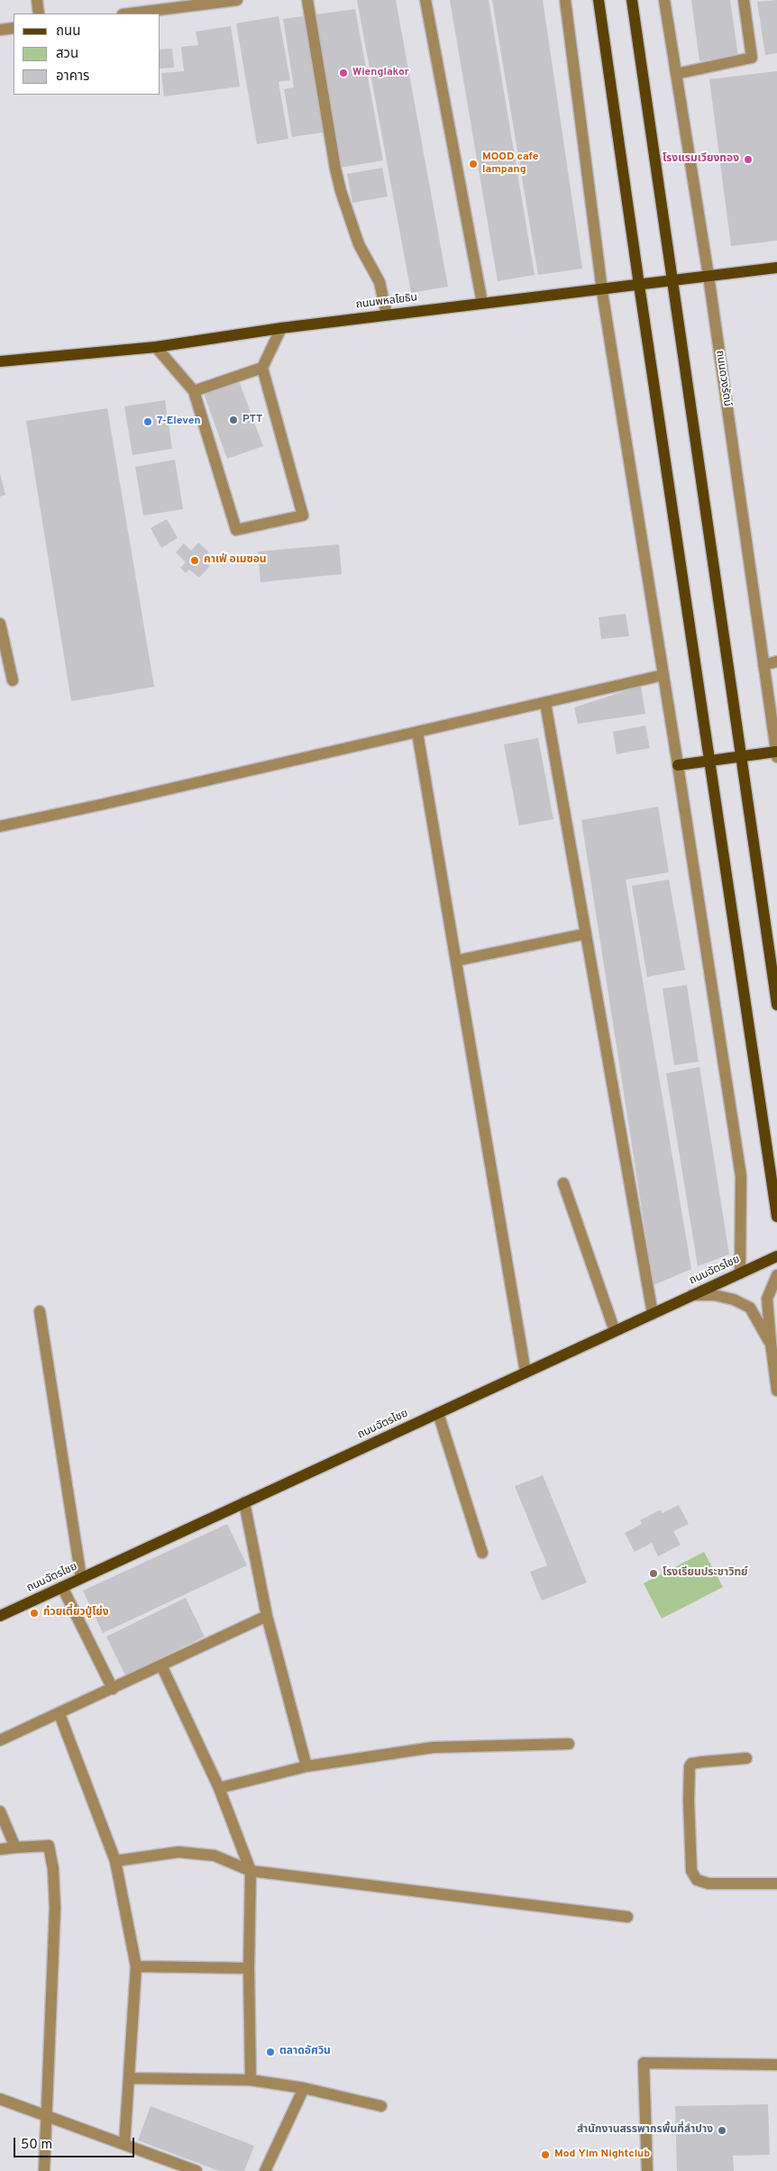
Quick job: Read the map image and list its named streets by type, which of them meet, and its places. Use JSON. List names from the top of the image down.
{
  "streets": {
    "main road": ["ถนนพหลโยธิน", "ถนนฉัตรไชย"],
    "street": ["ถนนดวงรัตน์"]
  },
  "crossings": [
    ["ถนนพหลโยธิน", "ถนนดวงรัตน์"]
  ],
  "places": [
    "Wienglakor",
    "โรงแรมเวียงทอง",
    "MOOD cafe lampang",
    "PTT",
    "7-Eleven",
    "คาเฟ่ อเมซอน",
    "โรงเรียนประชาวิทย์",
    "ก๋วยเตี๋ยวปู่โย่ง",
    "ตลาดอัศวิน",
    "สำนักงานสรรพากรพื้นที่ลำปาง",
    "Mod Yim Nightclub"
  ],
  "legend": ["ถนน", "สวน", "อาคาร"],
  "scale_bar": "50 m"
}
